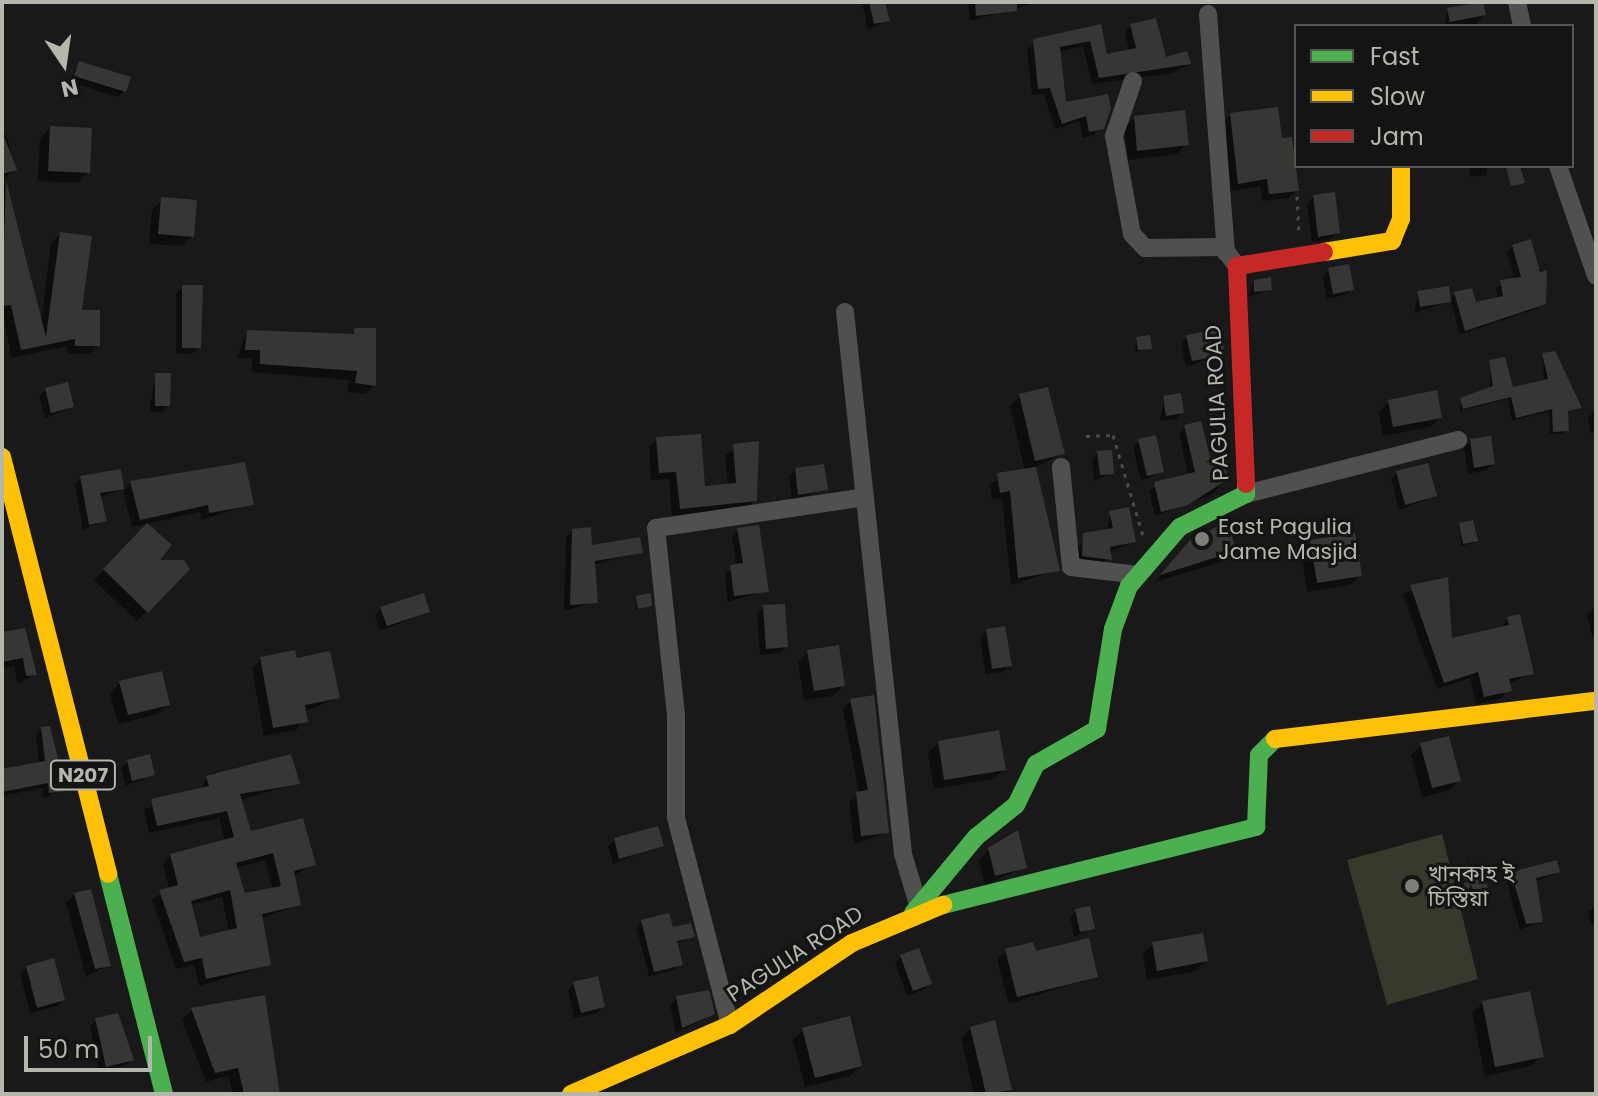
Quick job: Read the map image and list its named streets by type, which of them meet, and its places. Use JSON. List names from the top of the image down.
{
  "streets": {
    "main road": ["PAGULIA ROAD", "N207"]
  },
  "places": ["East Pagulia Jame Masjid", "খানকাহ ই চিস্তিয়া"],
  "legend": ["Fast", "Slow", "Jam"],
  "scale_bar": "50 m",
  "north": "bottom"
}
